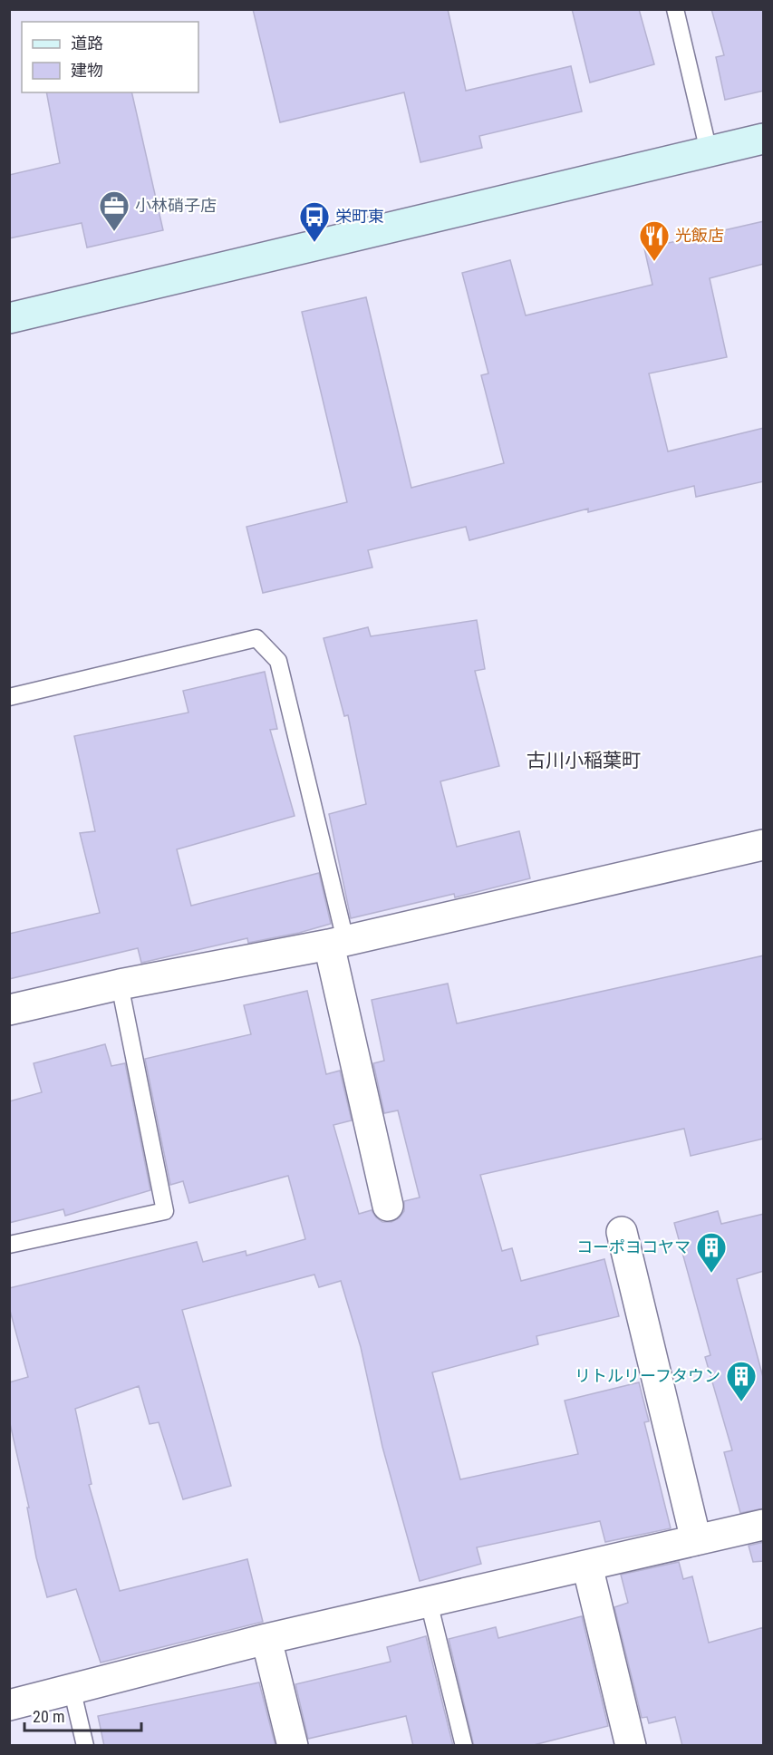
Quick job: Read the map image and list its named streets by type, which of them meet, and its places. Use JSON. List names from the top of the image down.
{
  "districts": ["古川小稲葉町"],
  "places": {
    "office": ["小林硝子店"],
    "bus stop": ["栄町東"],
    "restaurant": ["光飯店"],
    "building": ["コーポヨコヤマ", "リトルリーフタウン"]
  },
  "legend": ["道路", "建物"],
  "scale_bar": "20 m"
}
